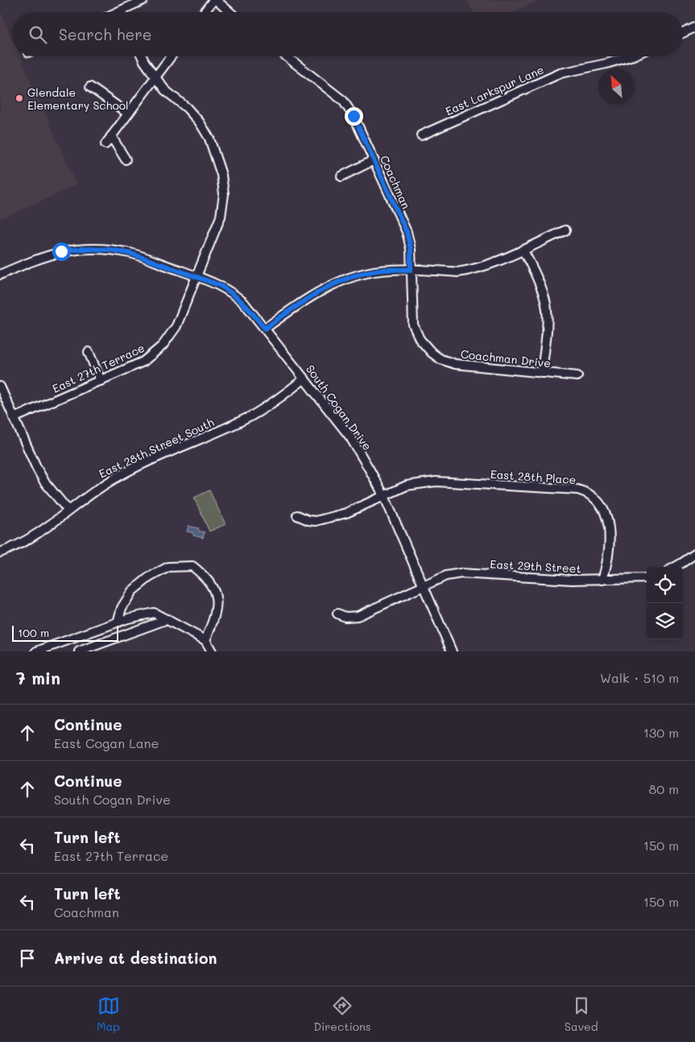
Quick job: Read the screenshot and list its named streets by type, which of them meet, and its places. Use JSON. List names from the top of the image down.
{
  "streets": {
    "street": [
      "East Larkspur Lane",
      "Coachman",
      "Coachman Drive",
      "East 27th Terrace",
      "South Cogan Drive",
      "East 28th Street South",
      "East 28th Place",
      "East 29th Street"
    ]
  },
  "crossings": [
    ["Coachman", "Coachman Drive"],
    ["East 27th Terrace", "South Cogan Drive"],
    ["South Cogan Drive", "East 28th Street South"],
    ["South Cogan Drive", "East 28th Place"],
    ["South Cogan Drive", "East 29th Street"],
    ["East 28th Place", "East 29th Street"]
  ],
  "places": ["Glendale Elementary School"],
  "scale_bar": "100 m",
  "north": "top left",
  "page": {
    "search": "Search here",
    "scale": "100 m",
    "heading": ["7 min", "Walk · 510 m"],
    "list": [
      ["Continue", "East Cogan Lane", "130 m"],
      ["Continue", "South Cogan Drive", "80 m"],
      ["Turn left", "East 27th Terrace", "150 m"],
      ["Turn left", "Coachman", "150 m"],
      "Arrive at destination"
    ],
    "nav": ["Map", "Directions", "Saved"]
  }
}
